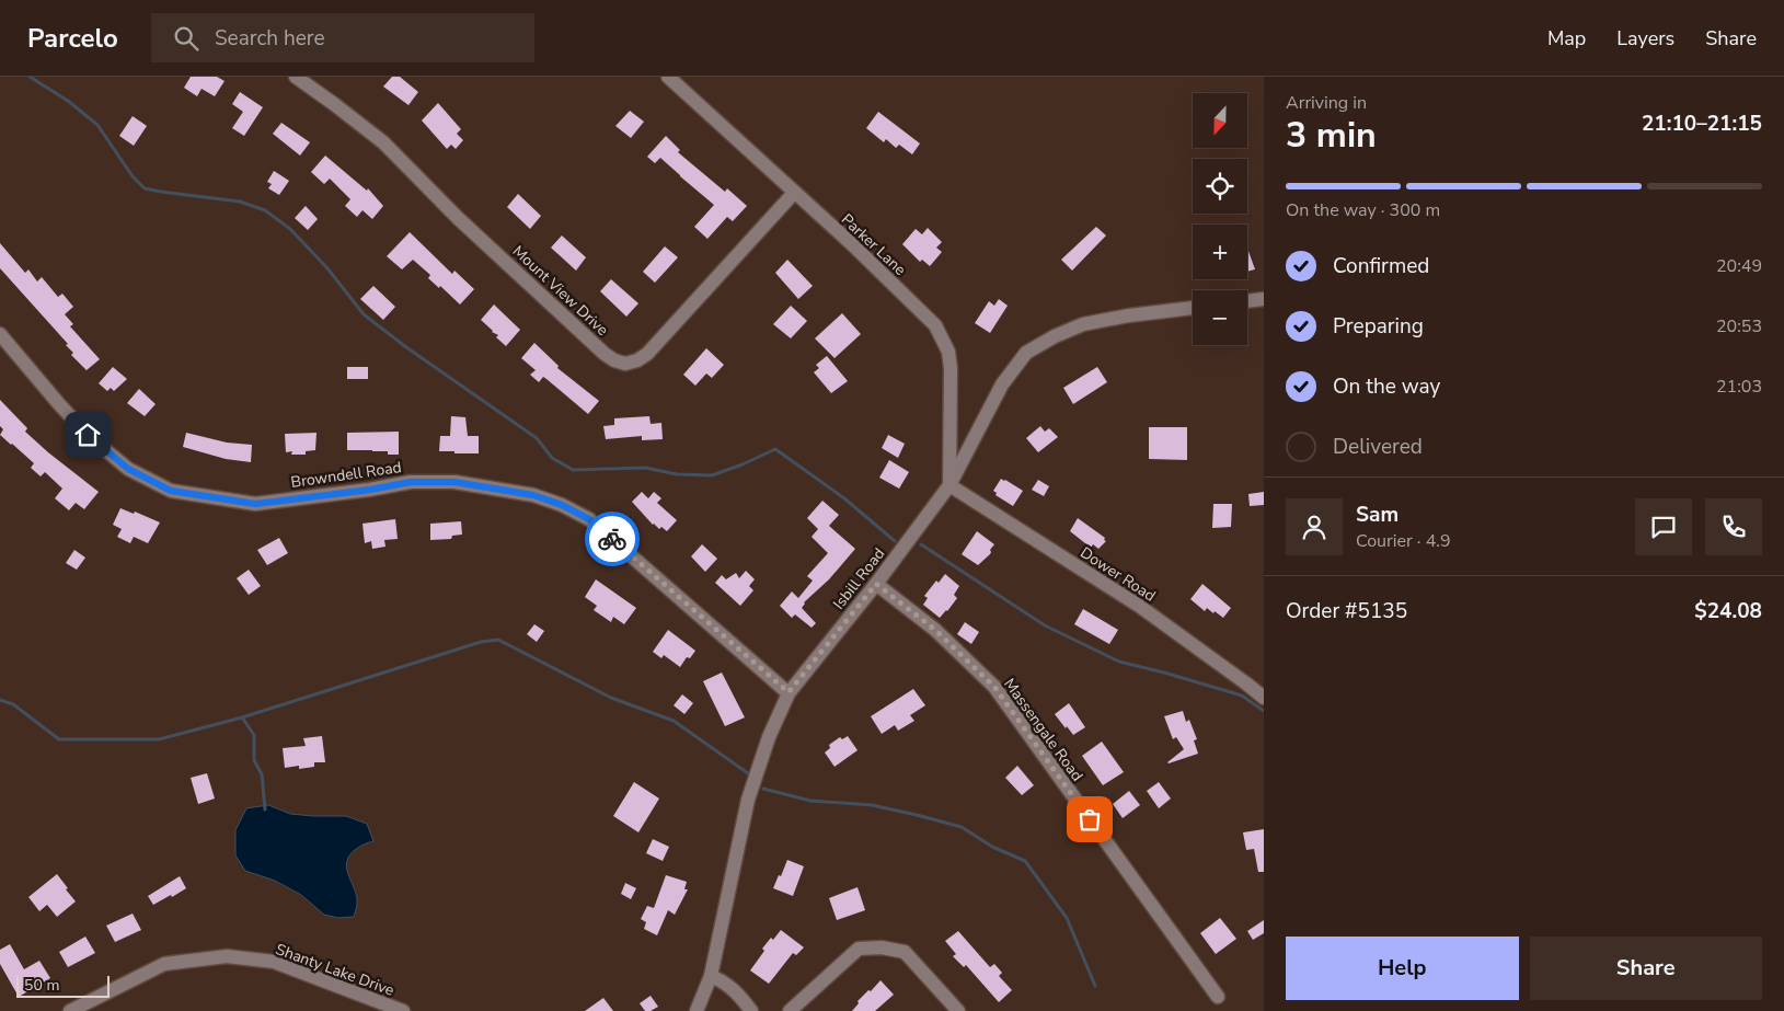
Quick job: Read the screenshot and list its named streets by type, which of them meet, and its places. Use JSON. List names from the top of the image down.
{
  "streets": {
    "street": [
      "Parker Lane",
      "Mount View Drive",
      "Browndell Road",
      "Dower Road",
      "Isbill Road",
      "Massengale Road",
      "Shanty Lake Drive"
    ]
  },
  "crossings": [
    ["Parker Lane", "Mount View Drive"],
    ["Parker Lane", "Dower Road"],
    ["Parker Lane", "Isbill Road"],
    ["Browndell Road", "Isbill Road"],
    ["Dower Road", "Isbill Road"],
    ["Isbill Road", "Massengale Road"]
  ],
  "scale_bar": "50 m",
  "north": "bottom",
  "page": {
    "header": "Parcelo",
    "search": "Search here",
    "nav": ["Map", "Layers", "Share"],
    "heading": ["3 min", "Arriving in", "21:10–21:15"],
    "panel": [
      "Sam",
      "Courier · 4.9",
      "Order #5135",
      "$24.08"
    ],
    "map_buttons": ["+", "−"],
    "bar": "On the way · 300 m",
    "list": [
      ["Confirmed", "20:49"],
      ["Preparing", "20:53"],
      ["On the way", "21:03"],
      "Delivered"
    ],
    "buttons": ["Help", "Share"],
    "scale": "50 m"
  }
}
